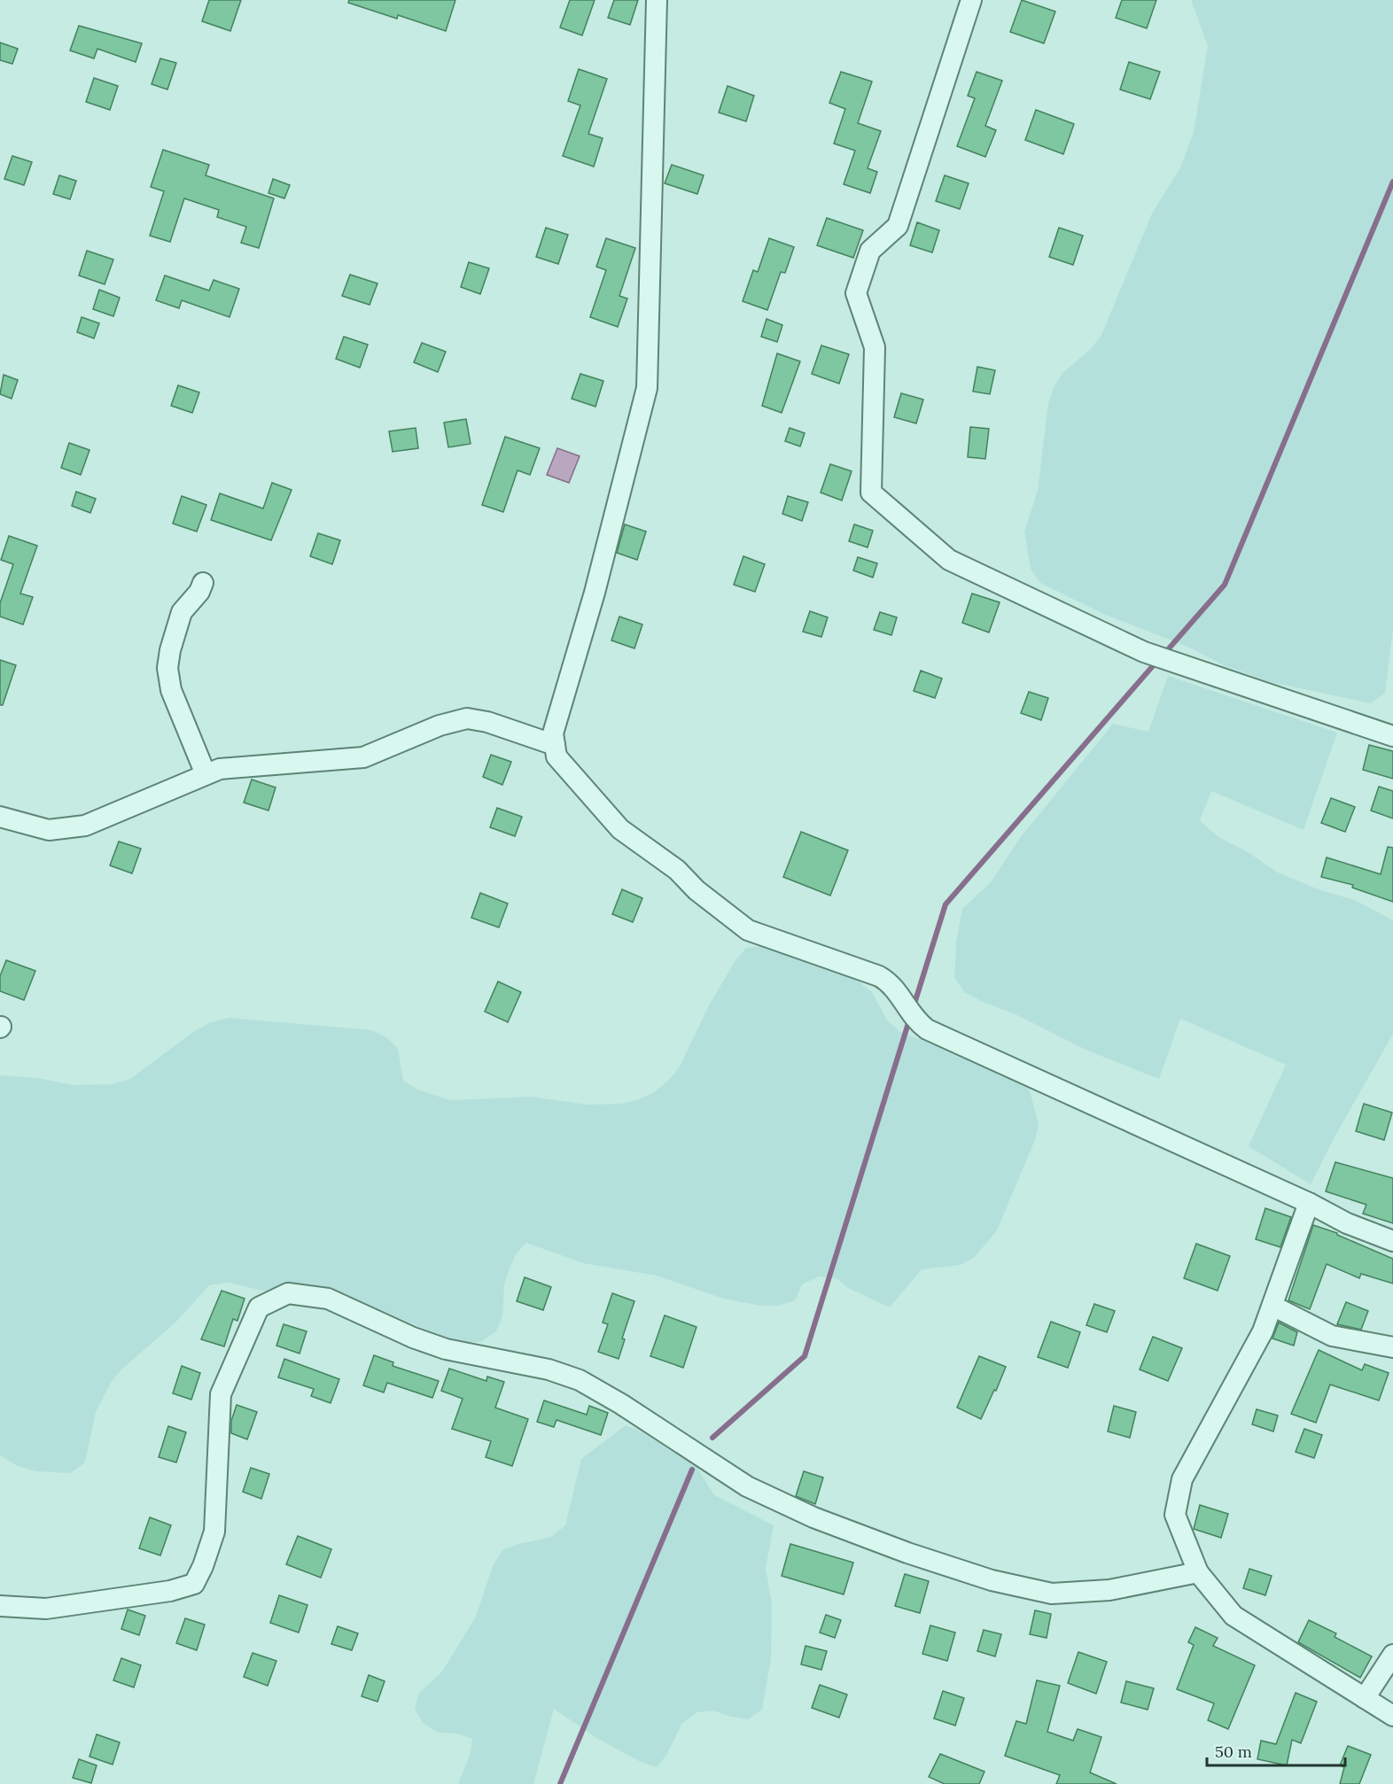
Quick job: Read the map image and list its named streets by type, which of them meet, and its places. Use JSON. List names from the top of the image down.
{
  "scale_bar": "50 m"
}
